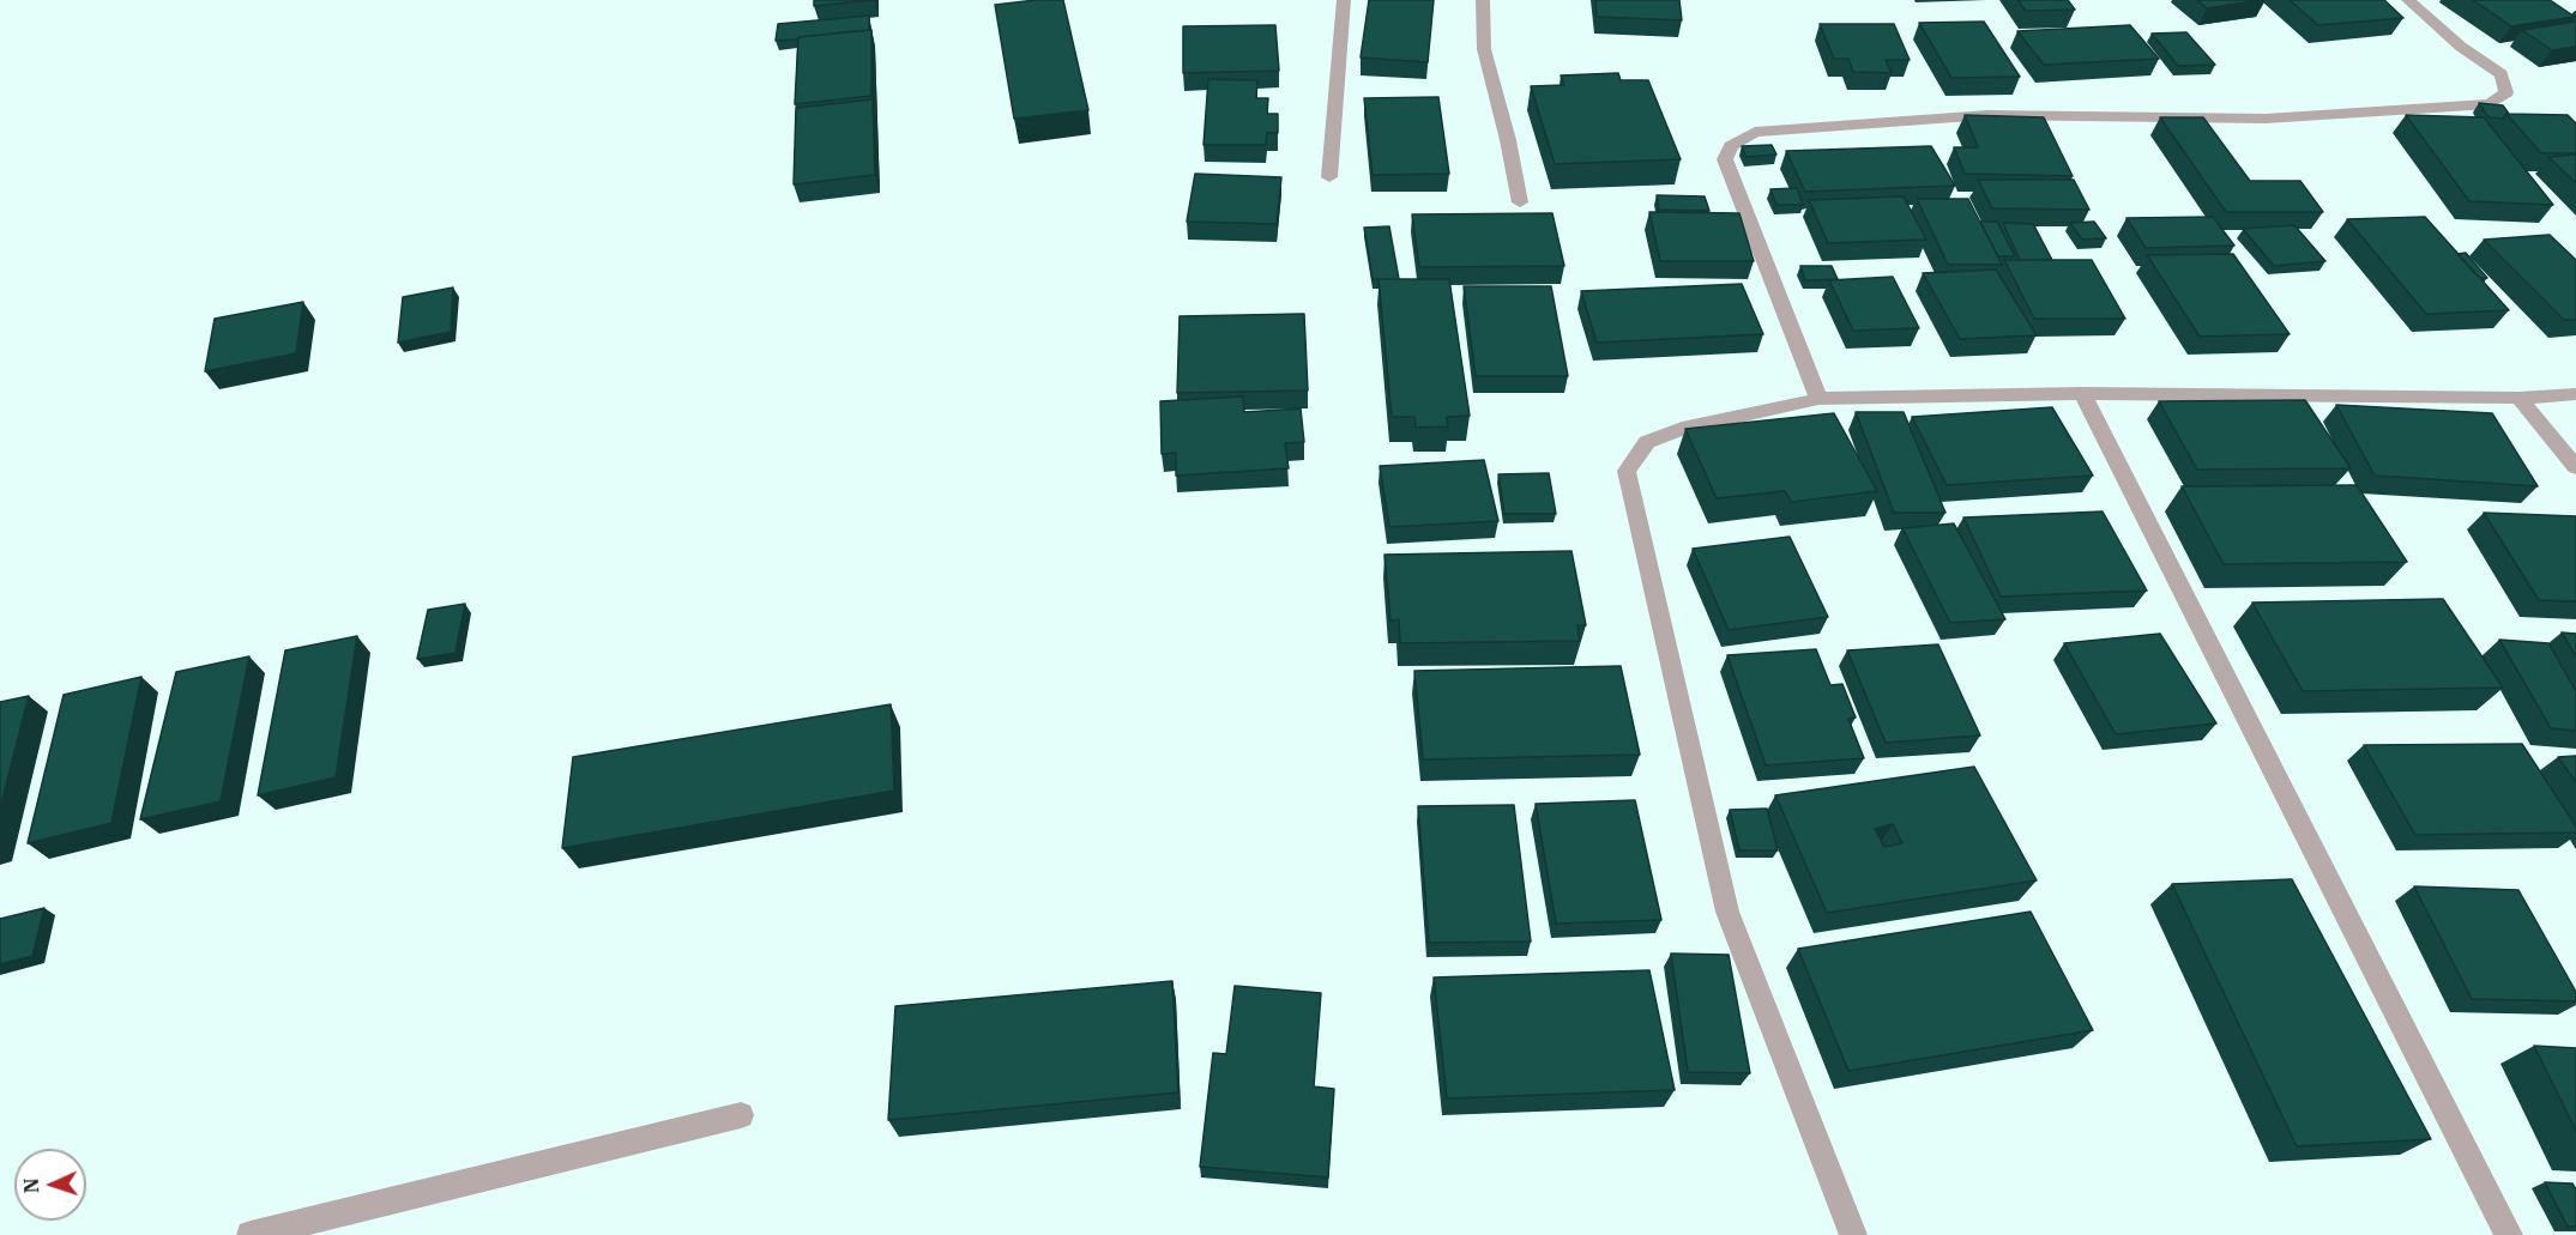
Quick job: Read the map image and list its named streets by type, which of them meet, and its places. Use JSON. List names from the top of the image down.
{
  "north": "left"
}
